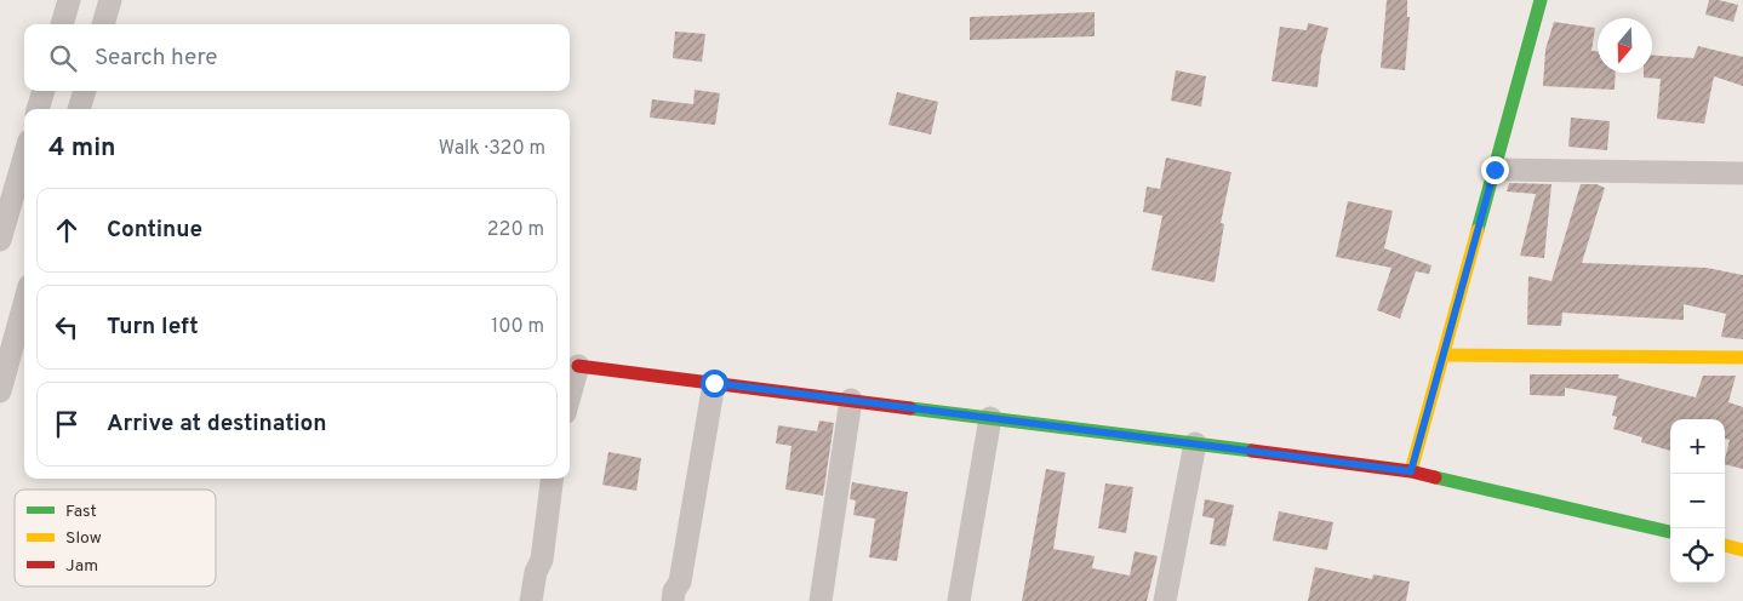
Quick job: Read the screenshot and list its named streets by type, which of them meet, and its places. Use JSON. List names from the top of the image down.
{
  "legend": ["Fast", "Slow", "Jam"],
  "north": "bottom",
  "page": {
    "search": "Search here",
    "heading": ["4 min", "Walk · 320 m"],
    "list": [
      ["Continue", "220 m"],
      ["Turn left", "100 m"],
      "Arrive at destination"
    ],
    "map_buttons": ["+", "−"]
  }
}
